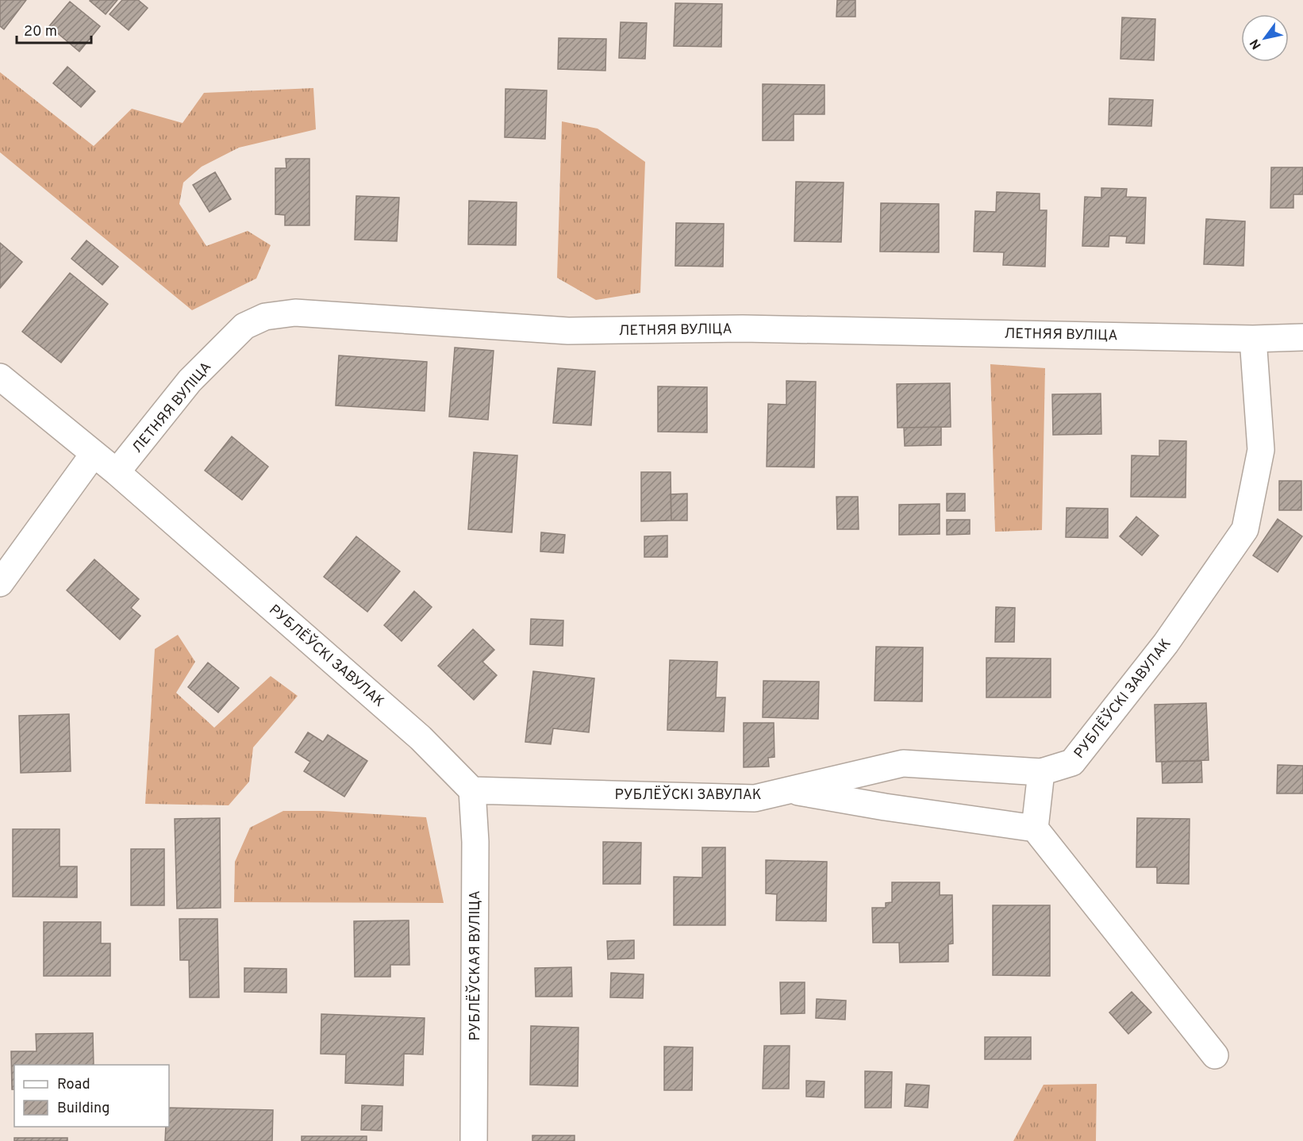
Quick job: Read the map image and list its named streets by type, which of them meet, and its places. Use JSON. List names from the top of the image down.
{
  "streets": {
    "street": ["ЛЕТНЯЯ ВУЛІЦА", "РУБЛЁЎСКІ ЗАВУЛАК", "РУБЛЁЎСКАЯ ВУЛІЦА"]
  },
  "crossings": [
    ["ЛЕТНЯЯ ВУЛІЦА", "РУБЛЁЎСКІ ЗАВУЛАК"],
    ["РУБЛЁЎСКІ ЗАВУЛАК", "РУБЛЁЎСКАЯ ВУЛІЦА"]
  ],
  "legend": ["Road", "Building"],
  "scale_bar": "20 m",
  "north": "bottom left"
}
